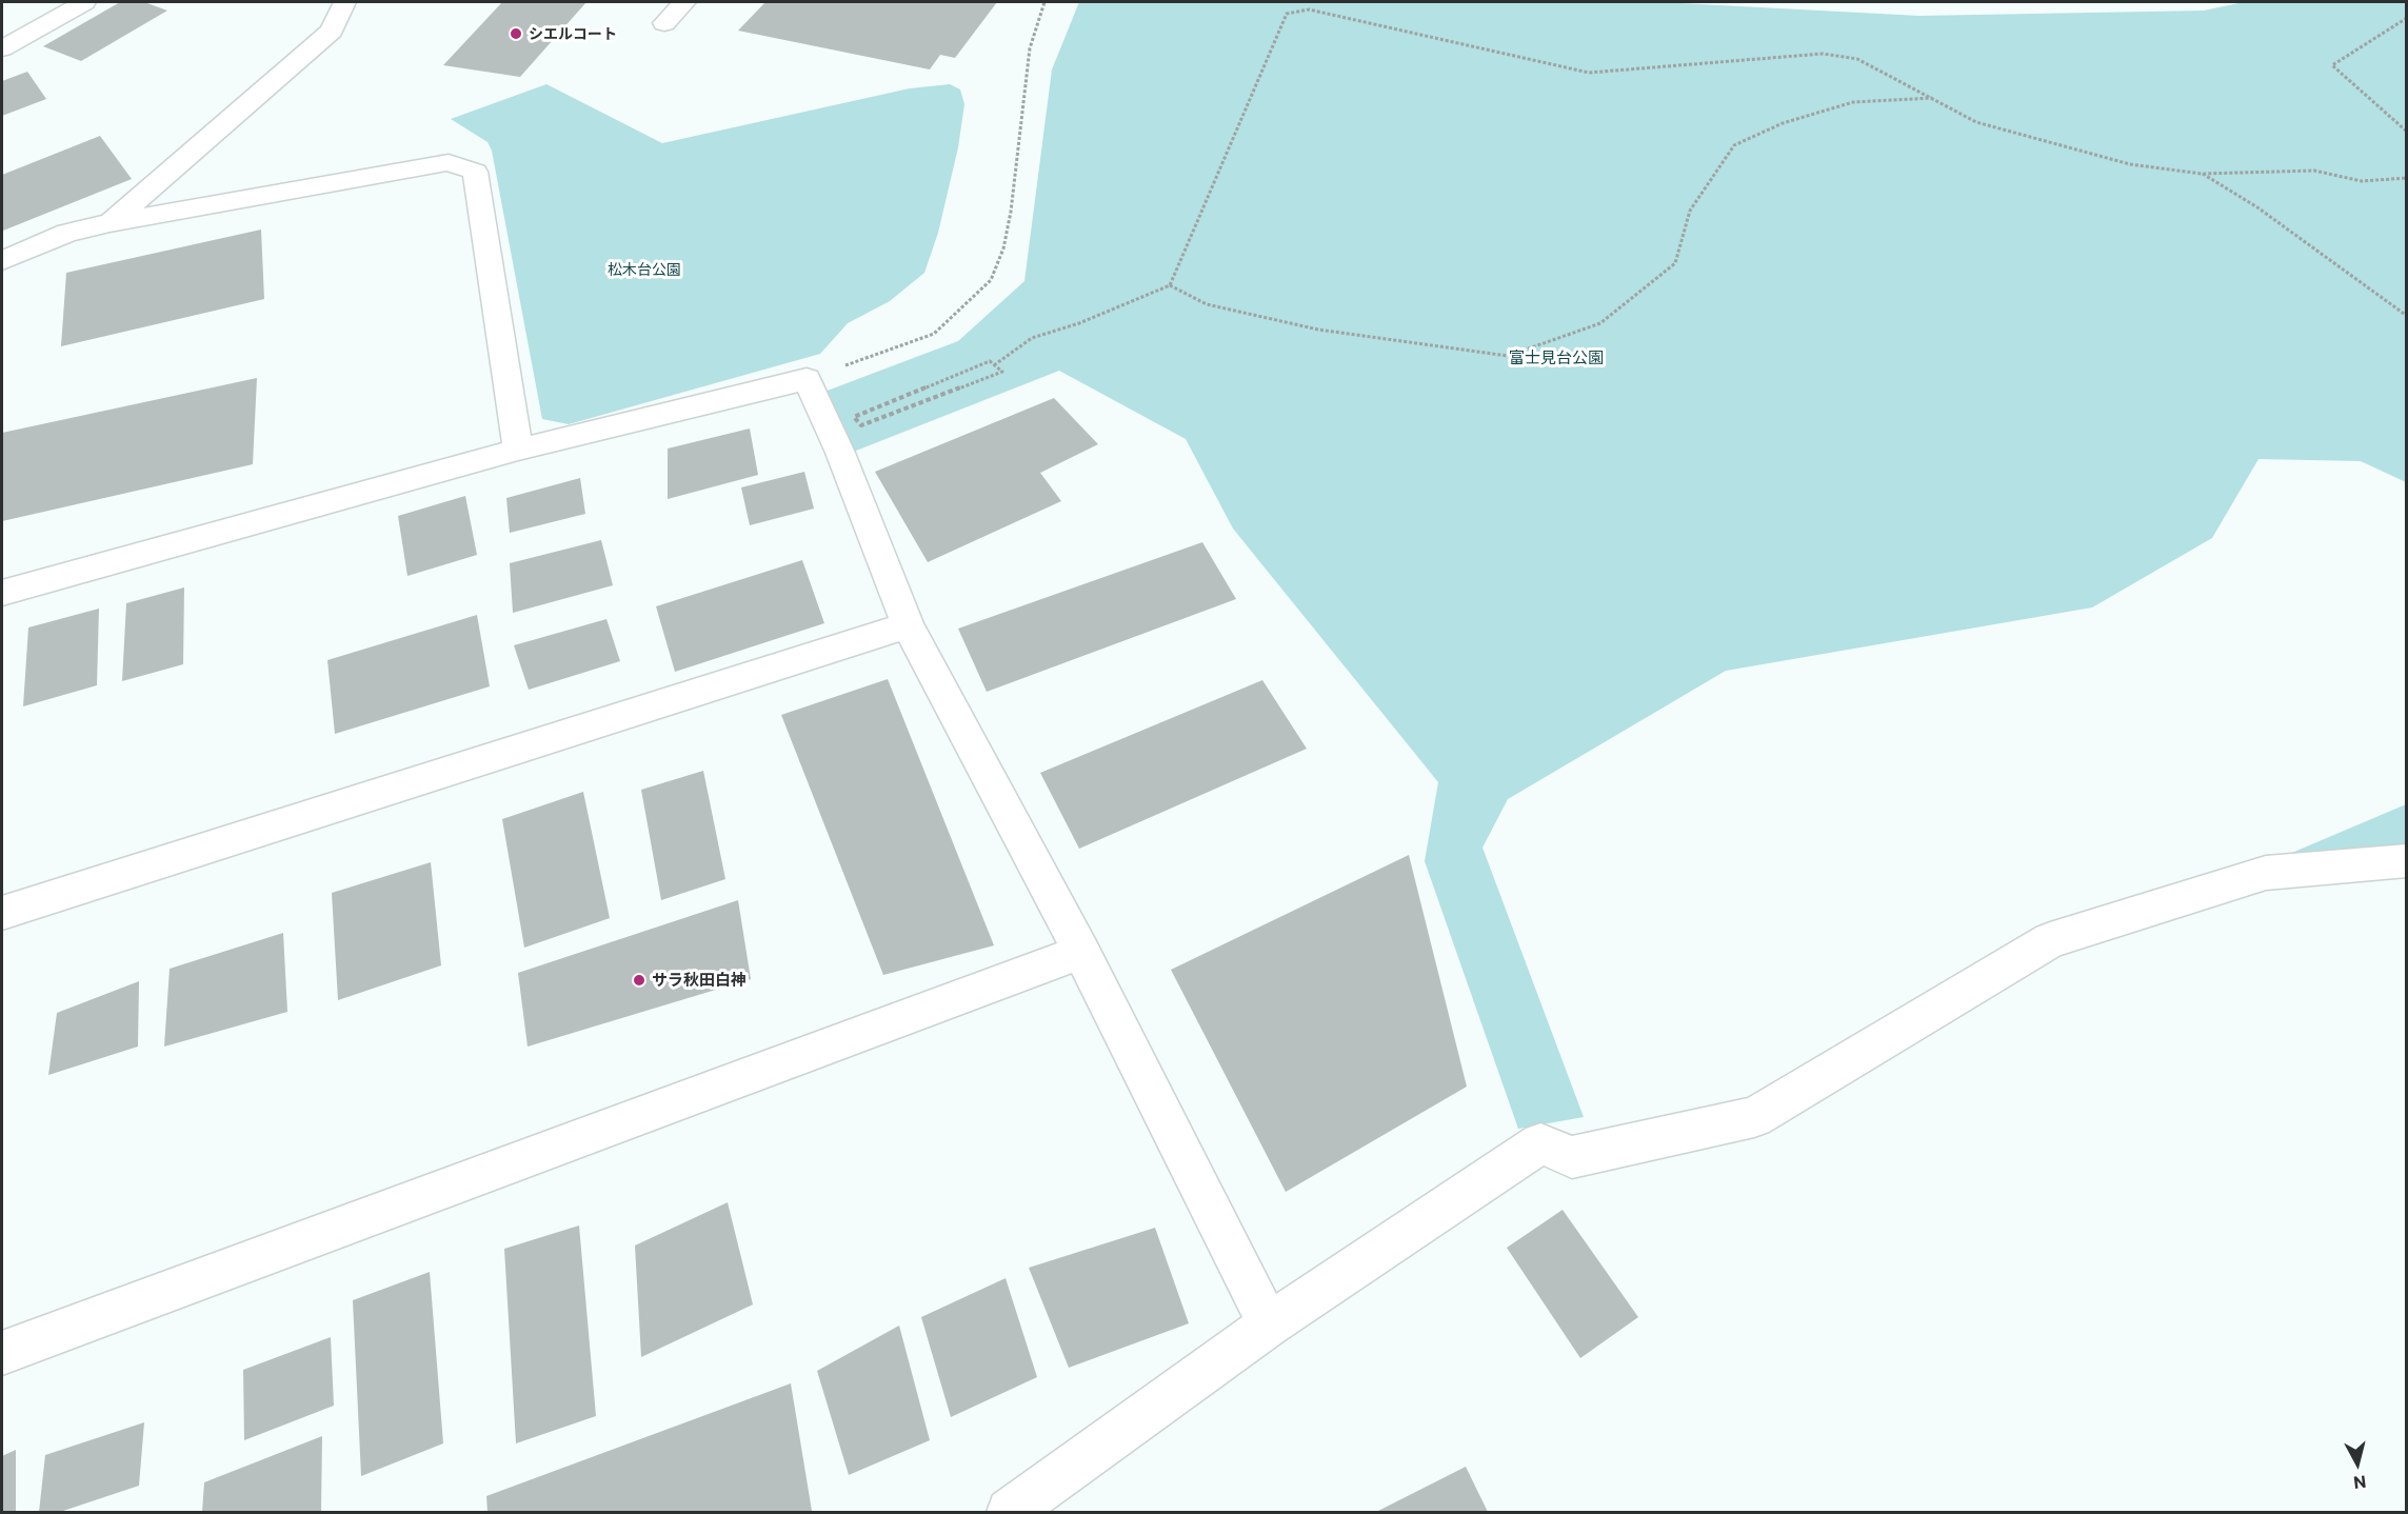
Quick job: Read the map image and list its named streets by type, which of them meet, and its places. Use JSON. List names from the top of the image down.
{
  "parks": ["松木台公園", "富士見台公園"],
  "places": ["シエルコート", "サラ秋田白神"],
  "north": "bottom"
}
